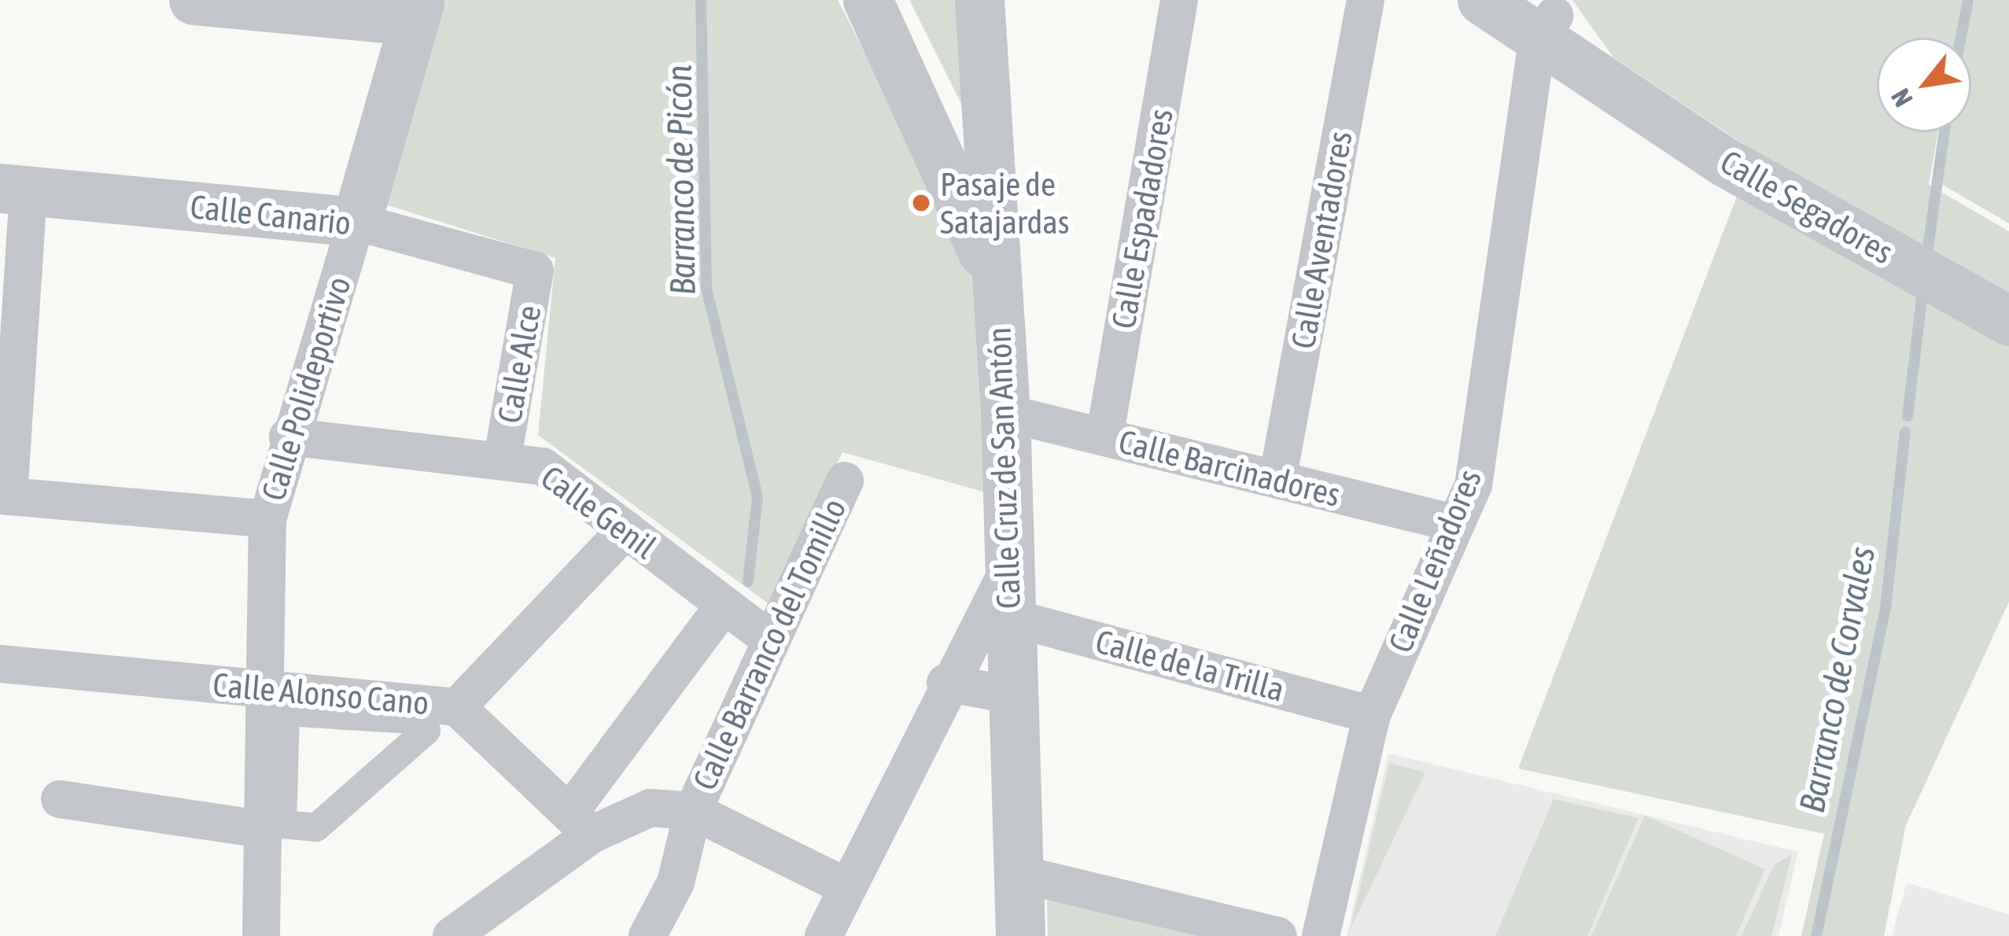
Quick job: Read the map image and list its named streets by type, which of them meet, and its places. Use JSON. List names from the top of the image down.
{
  "streets": {
    "street": [
      "Calle Segadores",
      "Calle Canario",
      "Calle Espadadores",
      "Calle Aventadores",
      "Calle Alce",
      "Calle Polideportivo",
      "Calle Cruz de San Antón",
      "Calle Barcinadores",
      "Calle Genil",
      "Calle Leñadores",
      "Calle Barranco del Tomillo",
      "Calle de la Trilla",
      "Calle Alonso Cano"
    ]
  },
  "crossings": [
    ["Calle Segadores", "Calle Leñadores"],
    ["Calle Canario", "Calle Alce"],
    ["Calle Canario", "Calle Polideportivo"],
    ["Calle Espadadores", "Calle Barcinadores"],
    ["Calle Aventadores", "Calle Barcinadores"],
    ["Calle Alce", "Calle Genil"],
    ["Calle Polideportivo", "Calle Genil"],
    ["Calle Polideportivo", "Calle Alonso Cano"],
    ["Calle Cruz de San Antón", "Calle Barcinadores"],
    ["Calle Cruz de San Antón", "Calle de la Trilla"],
    ["Calle Barcinadores", "Calle Leñadores"],
    ["Calle Genil", "Calle Barranco del Tomillo"],
    ["Calle Leñadores", "Calle de la Trilla"],
    ["Calle Barranco del Tomillo", "Calle Alonso Cano"]
  ],
  "water": ["Barranco de Picón", "Barranco de Corvales"],
  "places": ["Pasaje de Satajardas"],
  "north": "bottom left"
}
